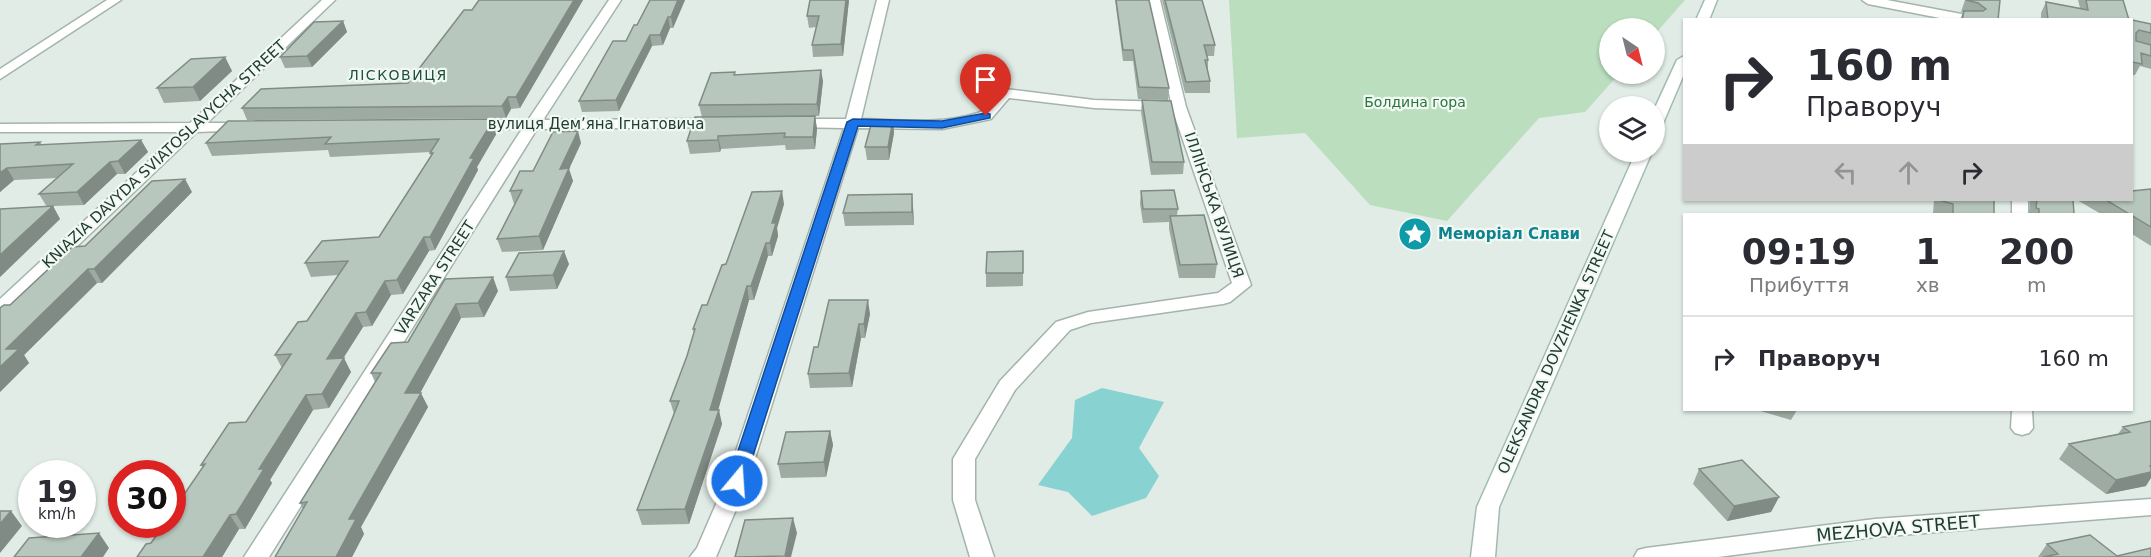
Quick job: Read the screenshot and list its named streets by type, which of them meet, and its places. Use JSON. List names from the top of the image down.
{
  "streets": {
    "street": [
      "вулиця Демʼяна Ігнатовича",
      "KNIAZIA DAVYDA SVIATOSLAVYCHA STREET",
      "ІЛЛІНСЬКА ВУЛИЦЯ",
      "VARZARA STREET",
      "OLEKSANDRA DOVZHENKA STREET",
      "MEZHOVA STREET"
    ]
  },
  "crossings": [
    ["вулиця Демʼяна Ігнатовича", "VARZARA STREET"]
  ],
  "districts": ["ЛІСКОВИЦЯ"],
  "parks": ["Болдина гора"],
  "places": {
    "place": ["Меморіал Слави"]
  },
  "north": "bottom right",
  "page": {
    "turn": ["160 m", "Праворуч"],
    "eta": [
      "09:19",
      "Прибуття",
      "1",
      "хв",
      "200",
      "m"
    ],
    "list": [
      {
        "name": "Праворуч",
        "value": "160 m"
      }
    ],
    "speed": "19 km/h",
    "limit": "30"
  }
}
